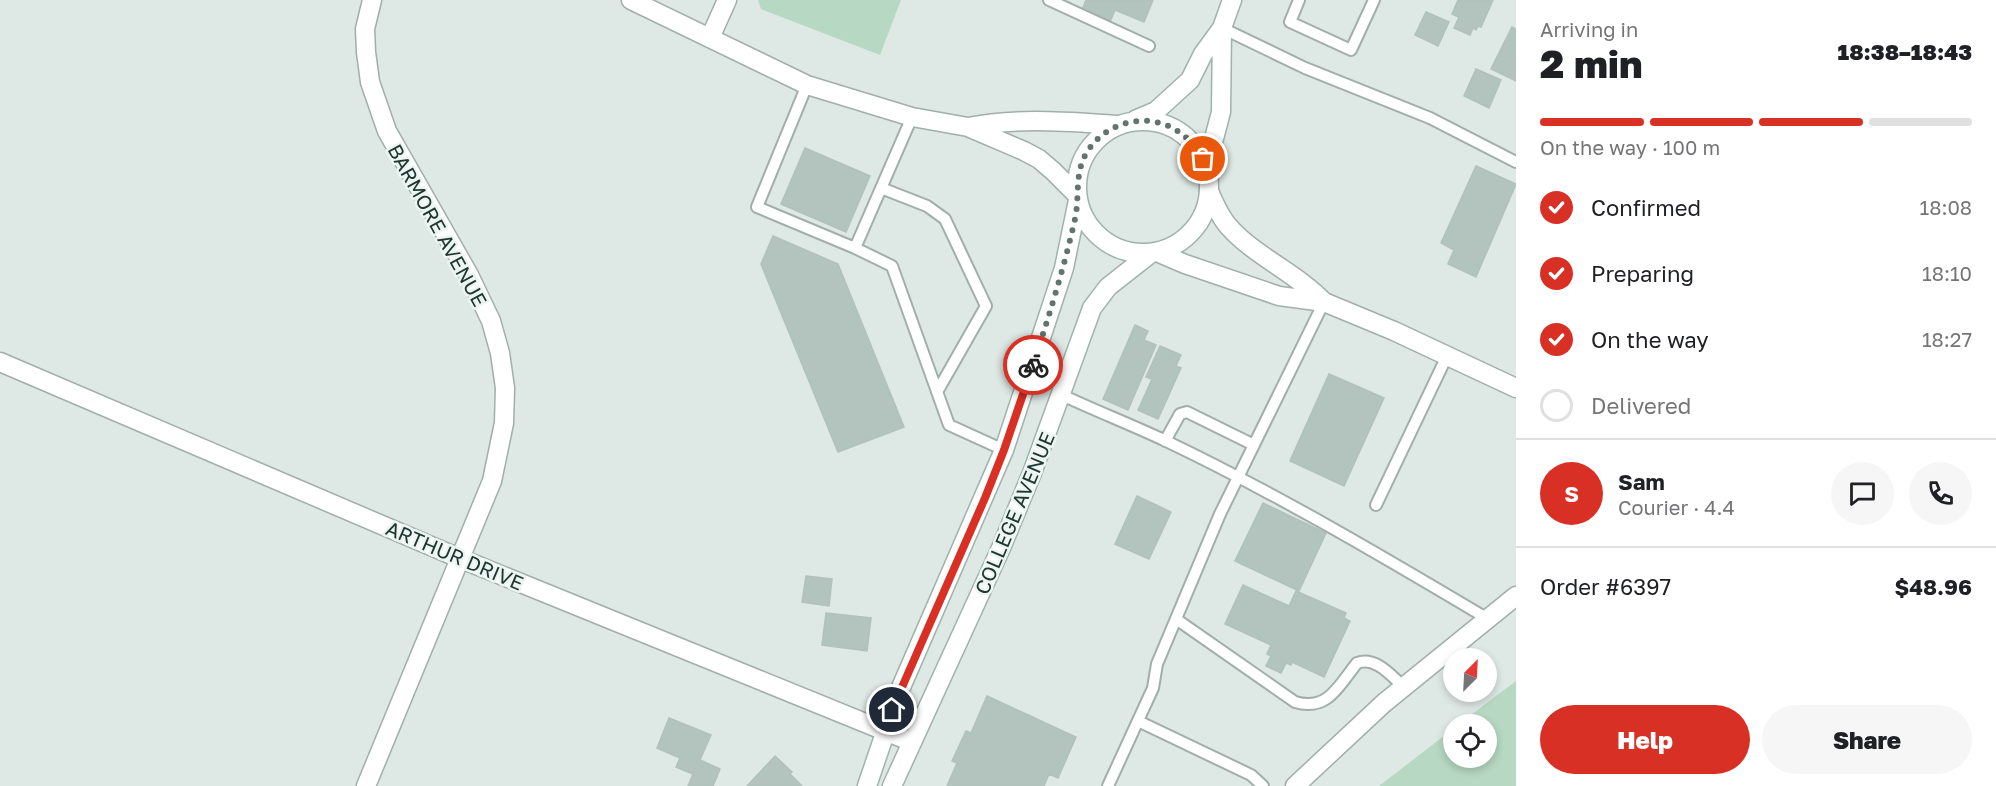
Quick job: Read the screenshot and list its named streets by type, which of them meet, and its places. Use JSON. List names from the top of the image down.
{
  "streets": {
    "street": ["BARMORE AVENUE", "COLLEGE AVENUE", "ARTHUR DRIVE"]
  },
  "crossings": [
    ["BARMORE AVENUE", "ARTHUR DRIVE"],
    ["COLLEGE AVENUE", "ARTHUR DRIVE"]
  ],
  "north": "top right",
  "page": {
    "heading": ["2 min", "Arriving in", "18:38–18:43"],
    "panel": [
      "Sam",
      "Courier · 4.4",
      "Order #6397",
      "$48.96"
    ],
    "bar": "On the way · 100 m",
    "list": [
      ["Confirmed", "18:08"],
      ["Preparing", "18:10"],
      ["On the way", "18:27"],
      "Delivered"
    ],
    "round": "S",
    "buttons": ["Help", "Share"]
  }
}
